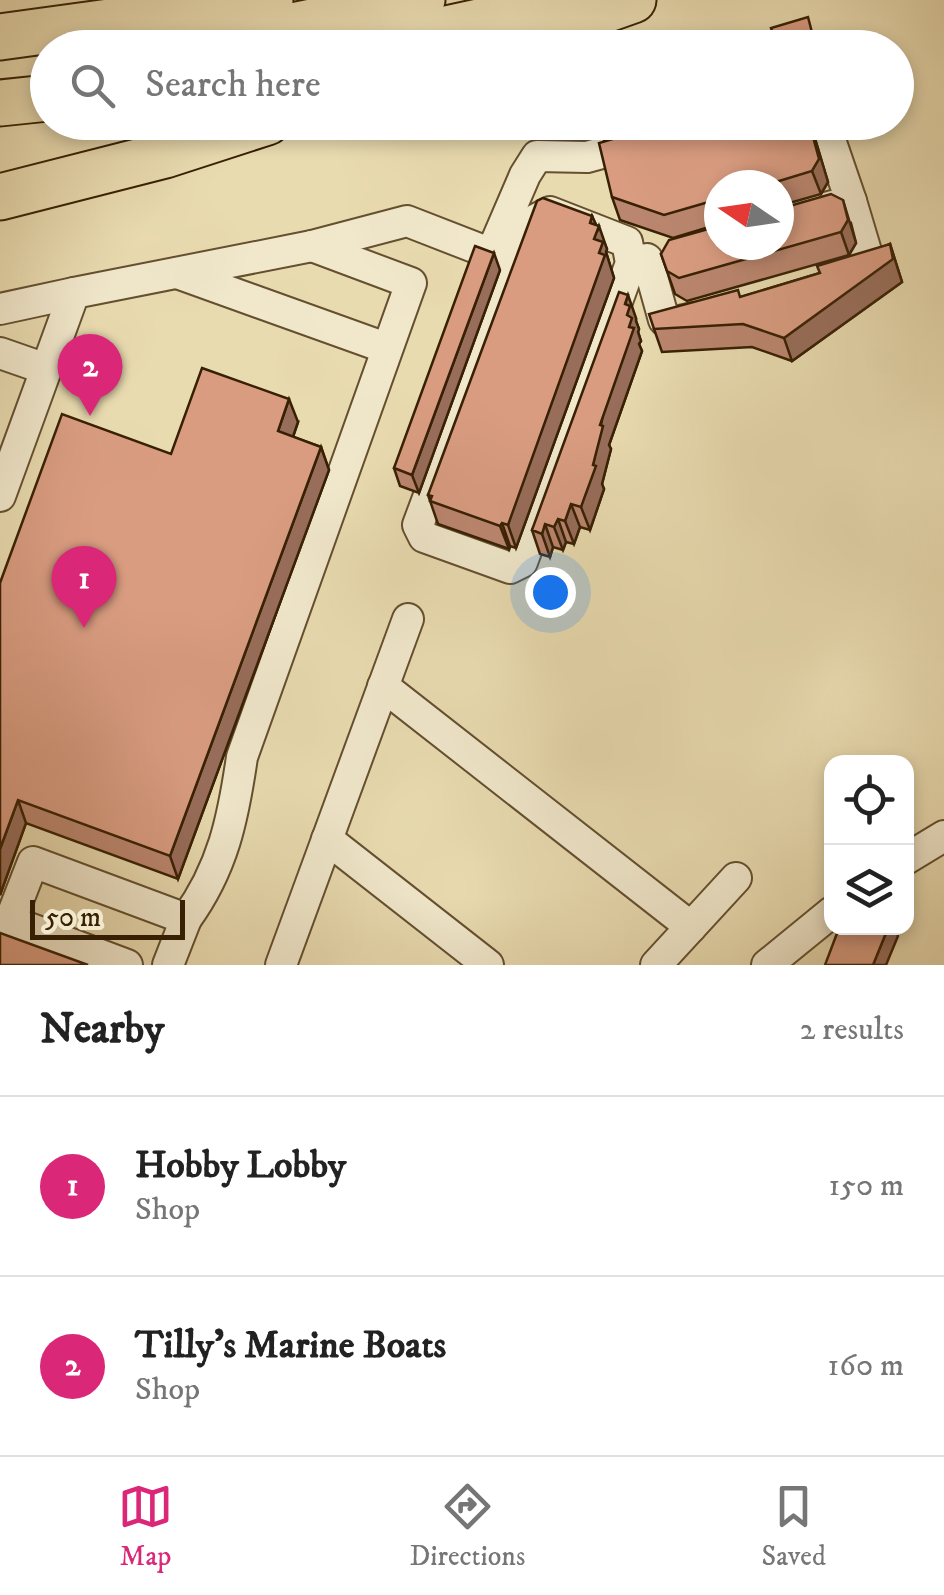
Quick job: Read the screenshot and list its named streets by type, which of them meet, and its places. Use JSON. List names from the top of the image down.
{
  "scale_bar": "50 m",
  "north": "left",
  "page": {
    "search": "Search here",
    "pins": ["2", "1"],
    "scale": "50 m",
    "heading": ["Nearby", "2 results"],
    "list": [
      {
        "mark": "1",
        "name": "Hobby Lobby",
        "note": "Shop",
        "value": "150 m"
      },
      {
        "mark": "2",
        "name": "Tilly's Marine Boats",
        "note": "Shop",
        "value": "160 m"
      }
    ],
    "nav": ["Map", "Directions", "Saved"]
  }
}
